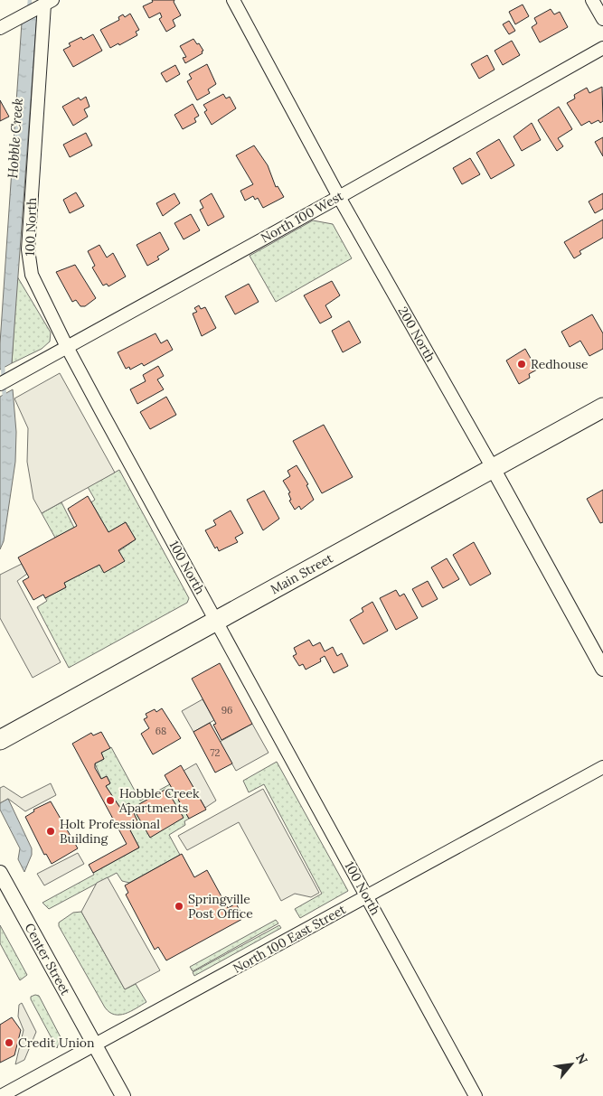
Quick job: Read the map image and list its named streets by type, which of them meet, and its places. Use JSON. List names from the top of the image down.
{
  "streets": {
    "main road": ["Main Street"],
    "street": [
      "North 100 West",
      "100 North",
      "200 North",
      "North 100 East Street",
      "Center Street"
    ]
  },
  "crossings": [
    ["North 100 West", "100 North"],
    ["North 100 West", "200 North"],
    ["100 North", "Main Street"],
    ["100 North", "North 100 East Street"],
    ["200 North", "Main Street"],
    ["North 100 East Street", "Center Street"]
  ],
  "water": ["Hobble Creek"],
  "places": [
    "Redhouse",
    "Hobble Creek Apartments",
    "Holt Professional Building",
    "Springville Post Office",
    "Credit Union"
  ],
  "house_numbers": ["96", "68", "72"],
  "north": "top right"
}
